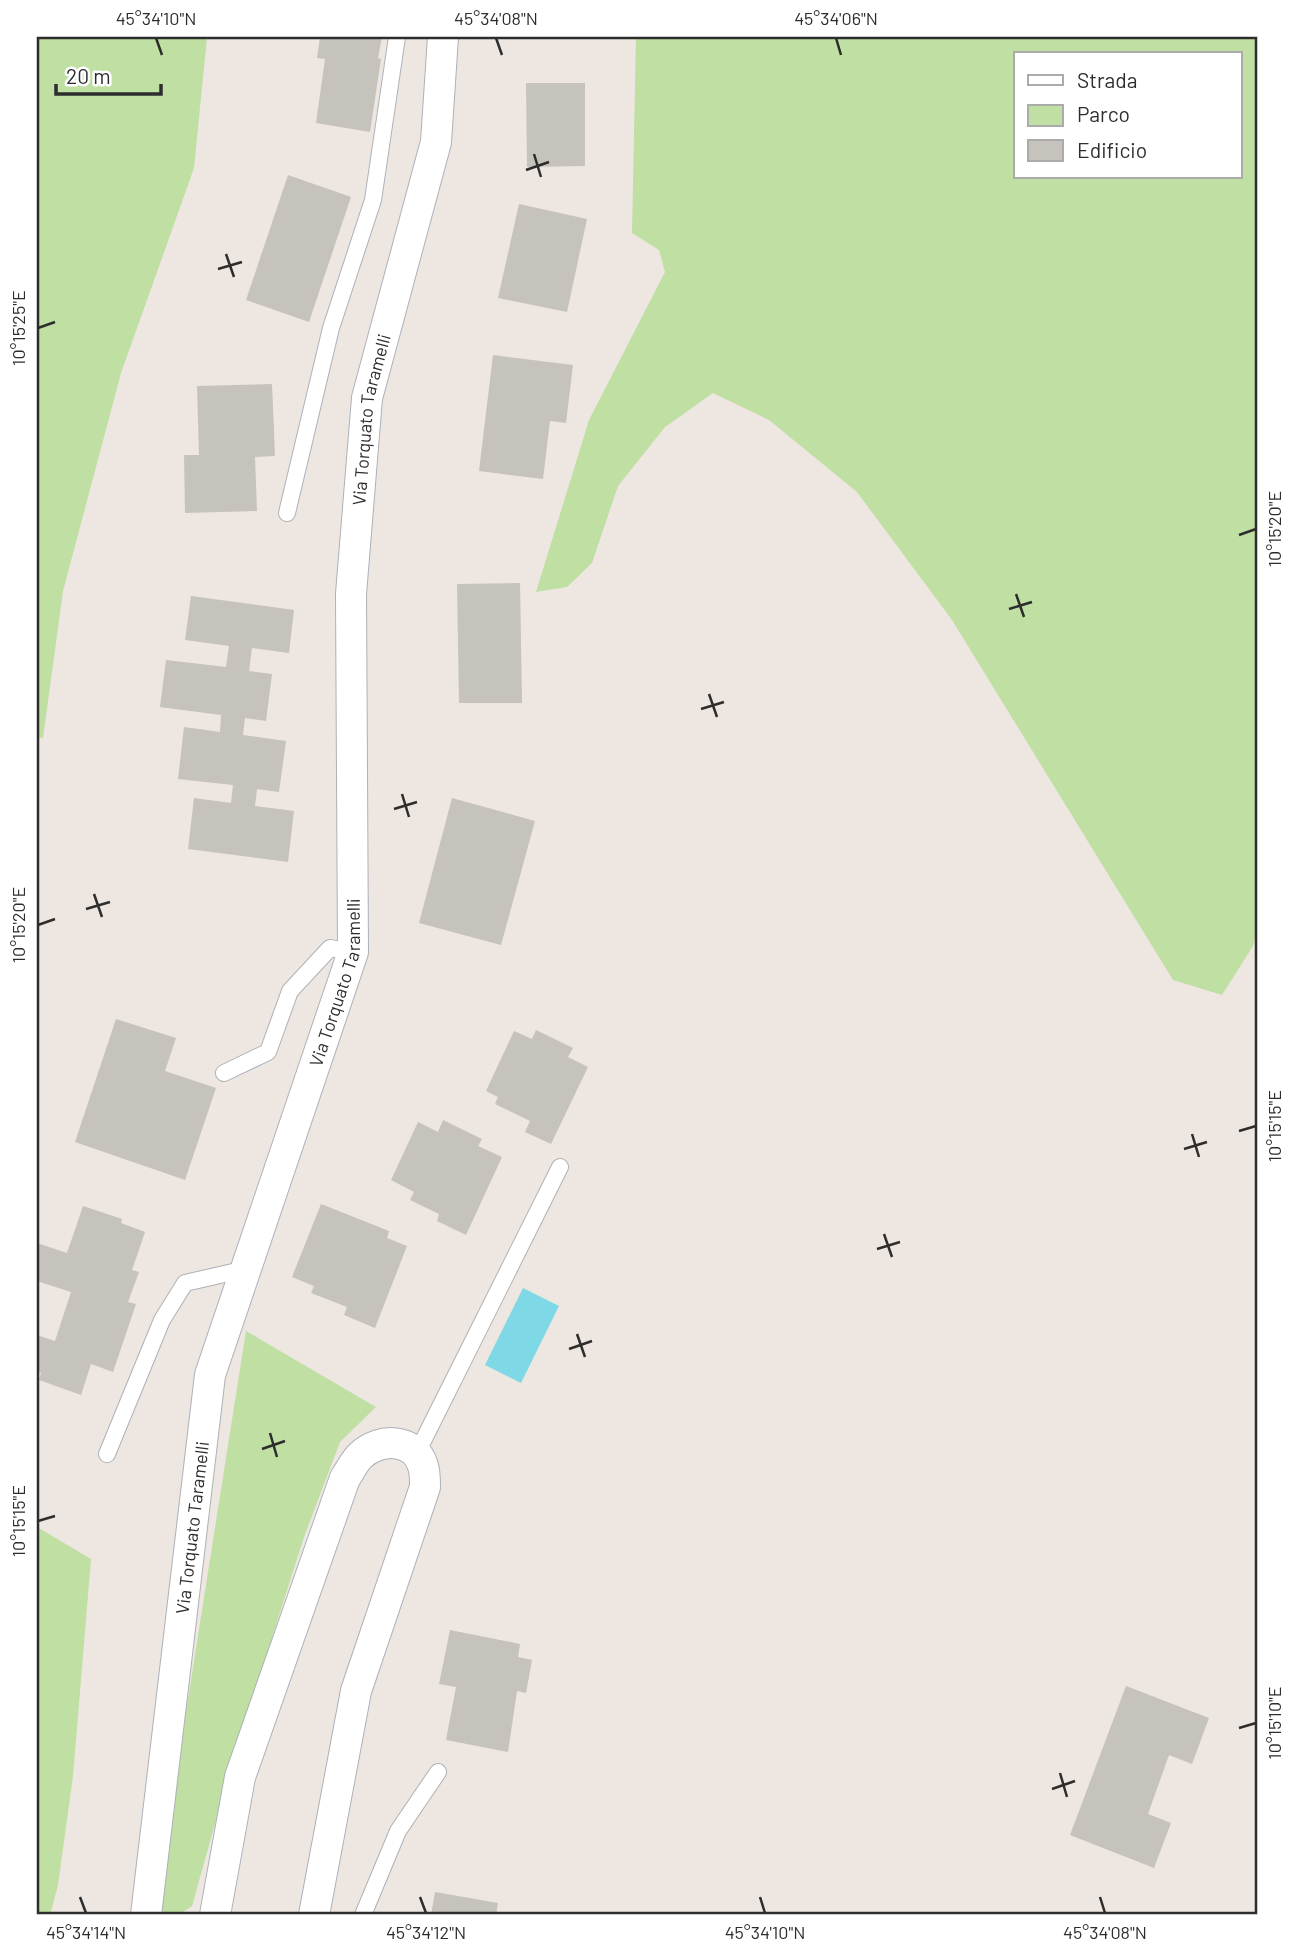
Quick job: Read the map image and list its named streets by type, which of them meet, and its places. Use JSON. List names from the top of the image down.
{
  "streets": {
    "street": ["Via Torquato Taramelli"]
  },
  "legend": ["Strada", "Parco", "Edificio"],
  "scale_bar": "20 m",
  "coordinates": [
    "45°34'10\"N",
    "45°34'08\"N",
    "45°34'06\"N",
    "10°15'25\"E",
    "10°15'20\"E",
    "10°15'15\"E",
    "10°15'10\"E",
    "45°34'14\"N",
    "45°34'12\"N"
  ]
}
